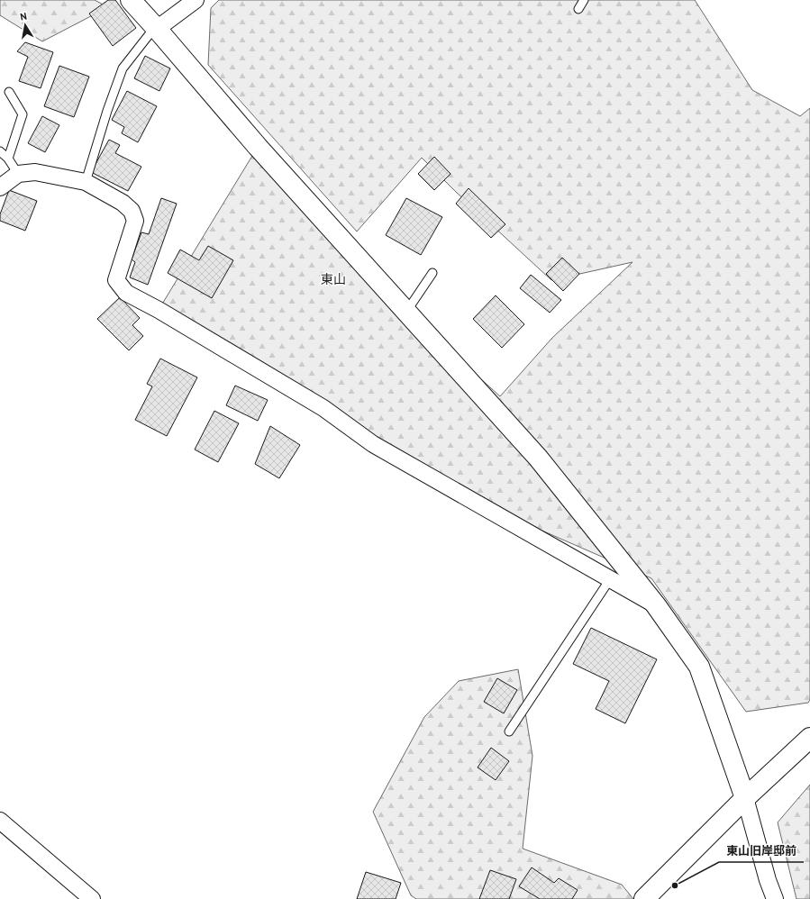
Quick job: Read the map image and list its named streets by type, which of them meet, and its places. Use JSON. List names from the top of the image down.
{
  "districts": ["東山"],
  "places": ["東山旧岸邸前"],
  "north": "top"
}
